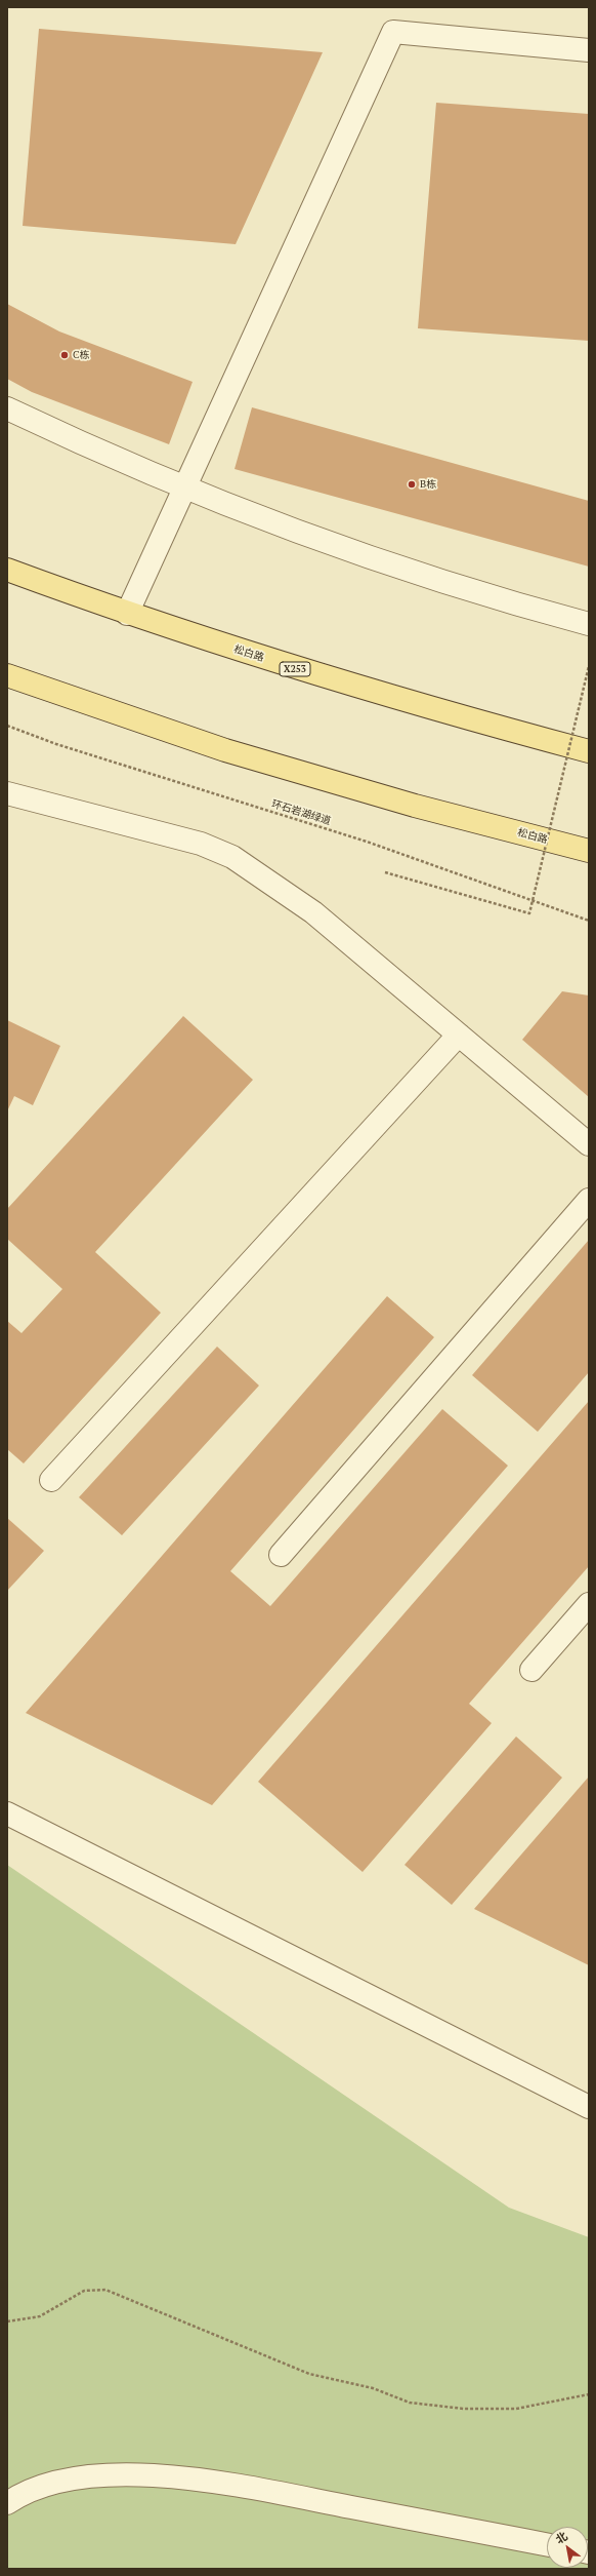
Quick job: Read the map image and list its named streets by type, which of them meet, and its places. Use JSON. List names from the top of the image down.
{
  "streets": {
    "main road": ["松白路", "X253"],
    "path": ["环石岩湖绿道"]
  },
  "places": ["C栋", "B栋"],
  "north": "top left"
}
